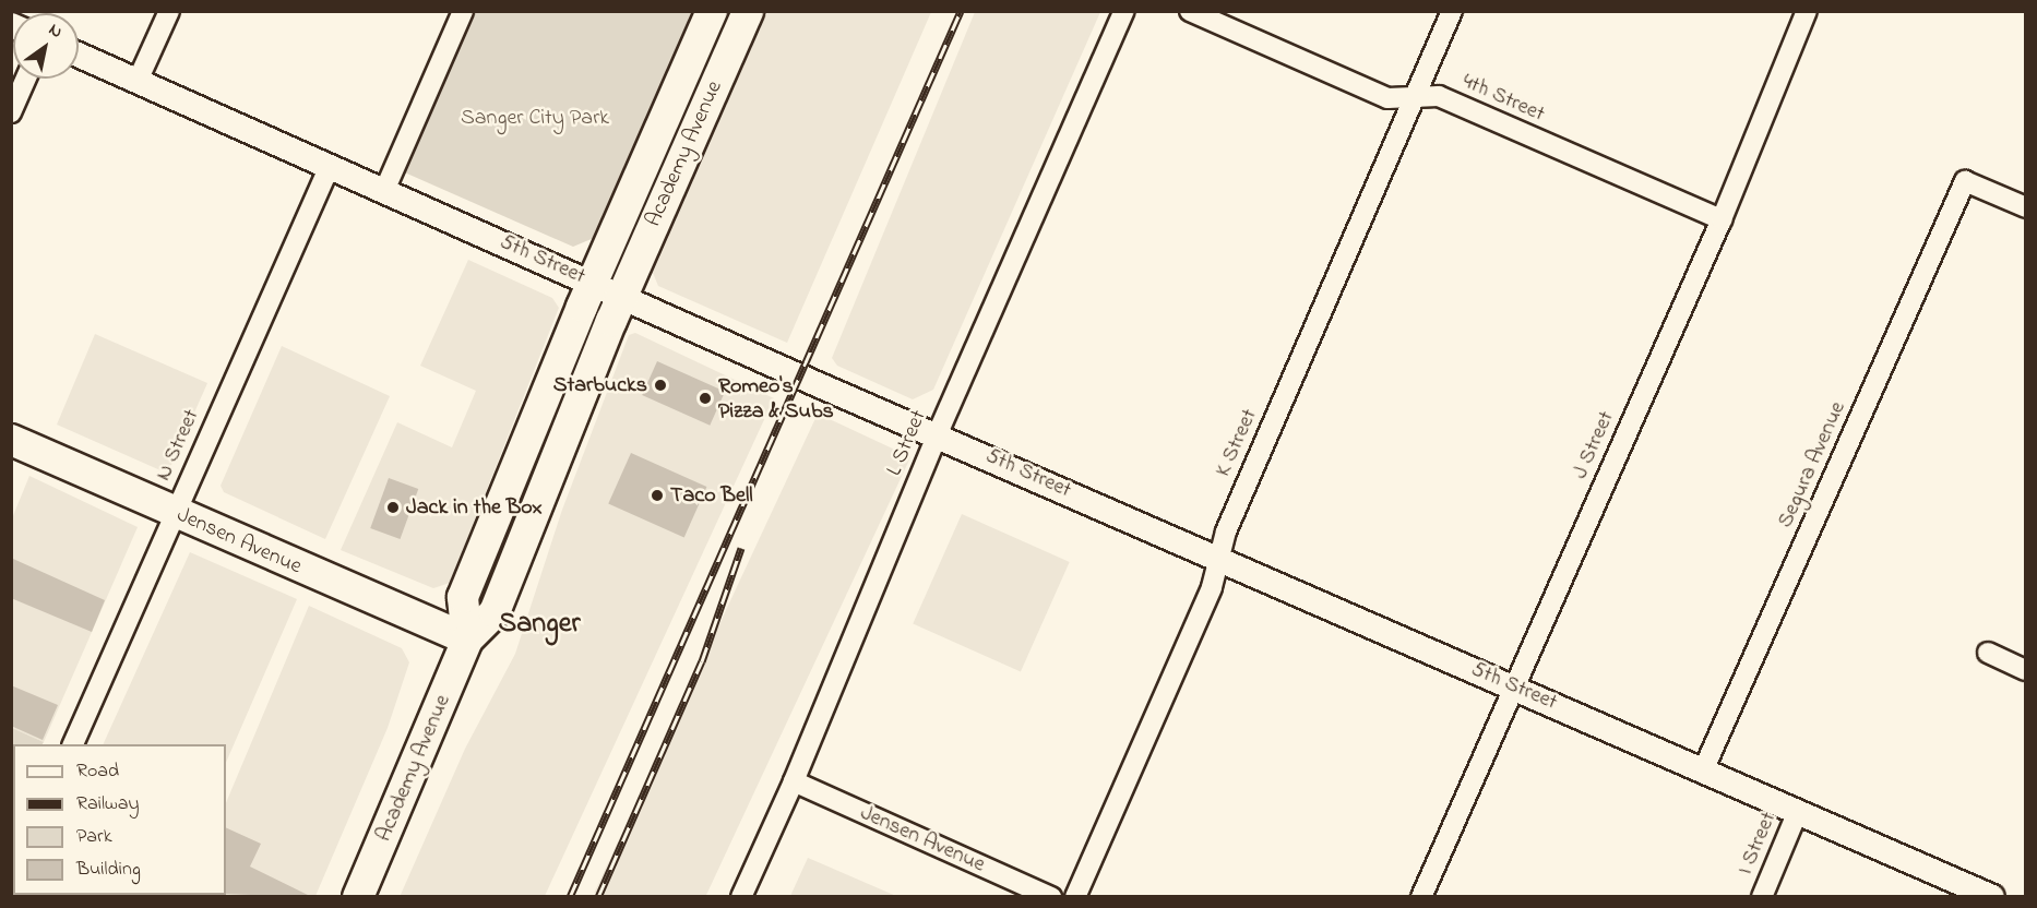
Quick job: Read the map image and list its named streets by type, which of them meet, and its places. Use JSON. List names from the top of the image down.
{
  "streets": {
    "main road": ["Academy Avenue", "Jensen Avenue"],
    "street": [
      "4th Street",
      "5th Street",
      "L Street",
      "K Street",
      "N Street",
      "J Street",
      "Segura Avenue",
      "I Street"
    ]
  },
  "crossings": [
    ["4th Street", "K Street"],
    ["4th Street", "J Street"],
    ["Academy Avenue", "5th Street"],
    ["Academy Avenue", "Jensen Avenue"],
    ["5th Street", "L Street"],
    ["5th Street", "K Street"],
    ["5th Street", "N Street"],
    ["5th Street", "J Street"],
    ["5th Street", "Segura Avenue"],
    ["5th Street", "I Street"],
    ["L Street", "Jensen Avenue"],
    ["N Street", "Jensen Avenue"]
  ],
  "districts": ["Sanger"],
  "parks": ["Sanger City Park"],
  "places": [
    "Starbucks",
    "Romeo's Pizza & Subs",
    "Taco Bell",
    "Jack in the Box"
  ],
  "legend": [
    "Road",
    "Railway",
    "Park",
    "Building"
  ],
  "north": "top right"
}
